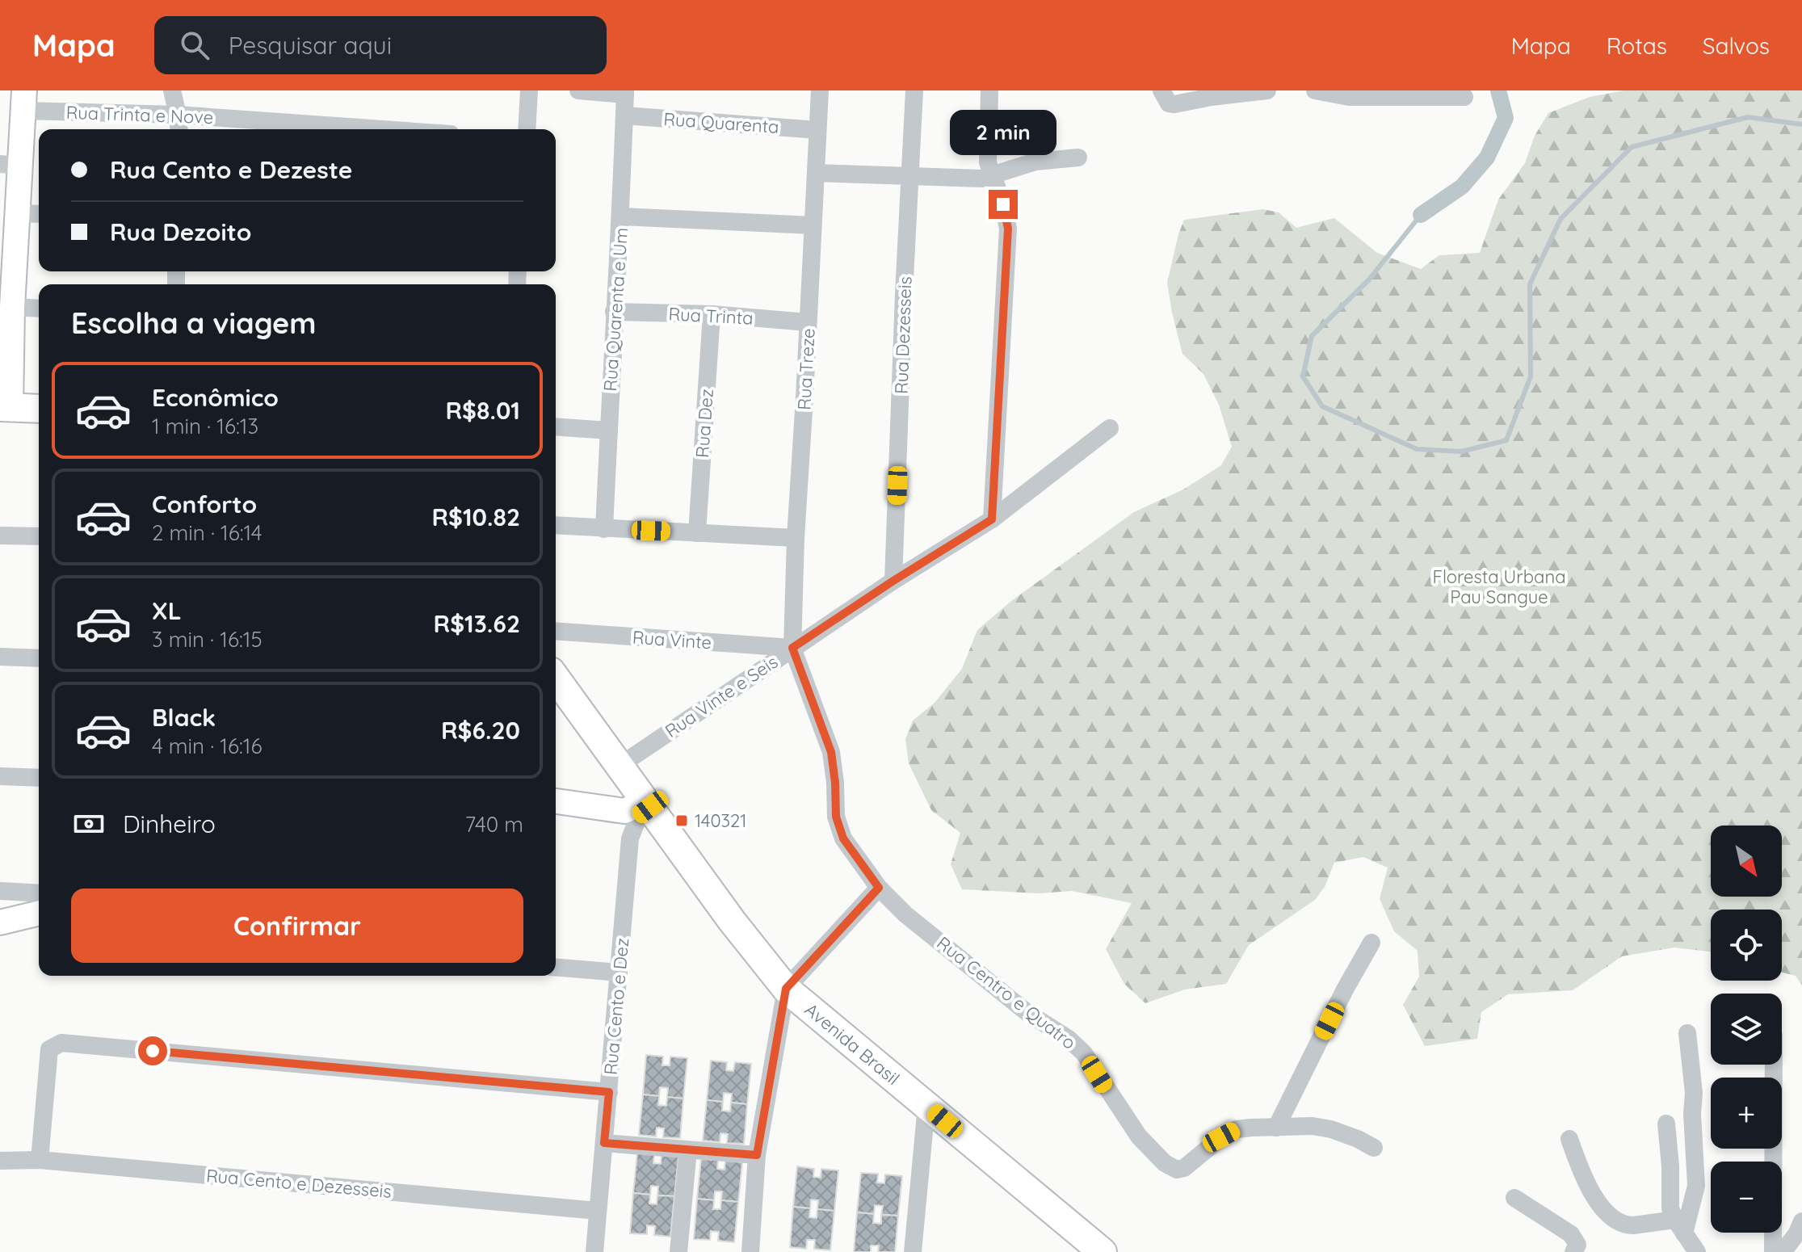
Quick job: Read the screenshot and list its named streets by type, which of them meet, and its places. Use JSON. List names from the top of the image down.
{
  "streets": {
    "main road": ["Avenida Brasil"],
    "street": [
      "Rua Trinta e Nove",
      "Rua Quarenta",
      "Rua Quarenta e Um",
      "Rua Trinta",
      "Rua Dezesseis",
      "Rua Treze",
      "Rua Dez",
      "Rua Vinte",
      "Rua Vinte e Seis",
      "Rua Centro e Quatro",
      "Rua Cento e Dez",
      "Rua Cento e Dezesseis"
    ]
  },
  "crossings": [
    ["Rua Quarenta", "Rua Quarenta e Um"],
    ["Rua Quarenta", "Rua Treze"],
    ["Rua Quarenta e Um", "Rua Trinta"],
    ["Rua Trinta", "Rua Treze"],
    ["Rua Trinta", "Rua Dez"],
    ["Rua Dezesseis", "Rua Vinte e Seis"],
    ["Rua Treze", "Rua Vinte"],
    ["Rua Treze", "Rua Vinte e Seis"],
    ["Rua Treze", "Rua Centro e Quatro"],
    ["Rua Vinte", "Rua Vinte e Seis"],
    ["Rua Vinte", "Rua Centro e Quatro"],
    ["Rua Vinte e Seis", "Rua Centro e Quatro"],
    ["Rua Vinte e Seis", "Avenida Brasil"],
    ["Rua Cento e Dez", "Avenida Brasil"],
    ["Rua Cento e Dez", "Rua Cento e Dezesseis"]
  ],
  "parks": ["Floresta Urbana Pau Sangue"],
  "places": {
    "transit": ["140321"]
  },
  "north": "bottom right",
  "page": {
    "header": "Mapa",
    "search": "Pesquisar aqui",
    "nav": ["Mapa", "Rotas", "Salvos"],
    "bubble": "2 min",
    "banner": ["Rua Cento e Dezeste", "Rua Dezoito"],
    "heading": "Escolha a viagem",
    "list": [
      {
        "name": "Econômico",
        "note": "1 min · 16:13",
        "value": "R$8.01"
      },
      {
        "name": "Conforto",
        "note": "2 min · 16:14",
        "value": "R$10.82"
      },
      {
        "name": "XL",
        "note": "3 min · 16:15",
        "value": "R$13.62"
      },
      {
        "name": "Black",
        "note": "4 min · 16:16",
        "value": "R$6.20"
      }
    ],
    "pay": ["Dinheiro", "740 m"],
    "map_buttons": ["+", "−"],
    "buttons": "Confirmar"
  }
}
